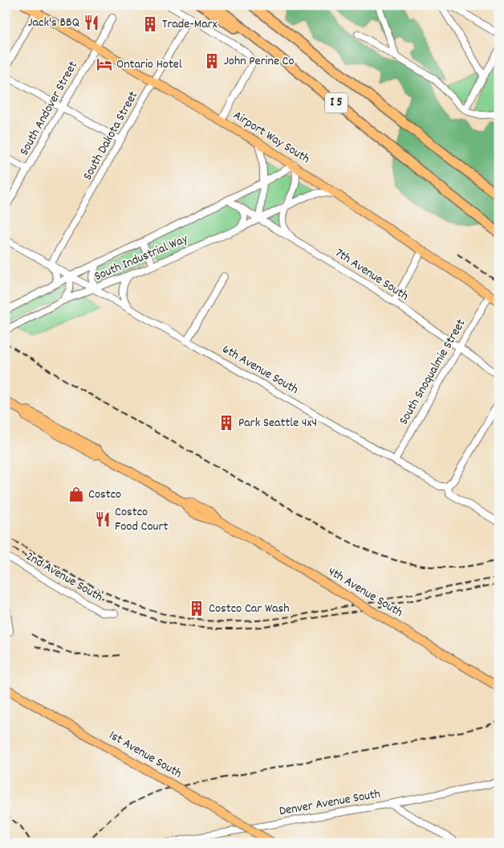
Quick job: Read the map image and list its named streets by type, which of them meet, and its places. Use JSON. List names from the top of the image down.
{
  "streets": {
    "highway": ["I 5"],
    "main road": ["Airport Way South", "4th Avenue South", "1st Avenue South"],
    "street": [
      "South Andover Street",
      "South Dakota Street",
      "South Industrial Way",
      "7th Avenue South",
      "6th Avenue South",
      "South Snoqualmie Street",
      "2nd Avenue South",
      "Denver Avenue South"
    ]
  },
  "crossings": [
    ["South Andover Street", "Airport Way South"],
    ["South Dakota Street", "Airport Way South"],
    ["South Dakota Street", "6th Avenue South"],
    ["Airport Way South", "South Industrial Way"],
    ["Airport Way South", "South Snoqualmie Street"],
    ["South Industrial Way", "7th Avenue South"],
    ["South Industrial Way", "6th Avenue South"],
    ["7th Avenue South", "South Snoqualmie Street"],
    ["6th Avenue South", "South Snoqualmie Street"]
  ],
  "places": {
    "restaurant": ["Jack's BBQ", "Costco Food Court"],
    "building": [
      "Trade-Marx",
      "John Perine Co",
      "Park Seattle 4x4",
      "Costco Car Wash"
    ],
    "hotel": ["Ontario Hotel"],
    "shop": ["Costco"]
  }
}
